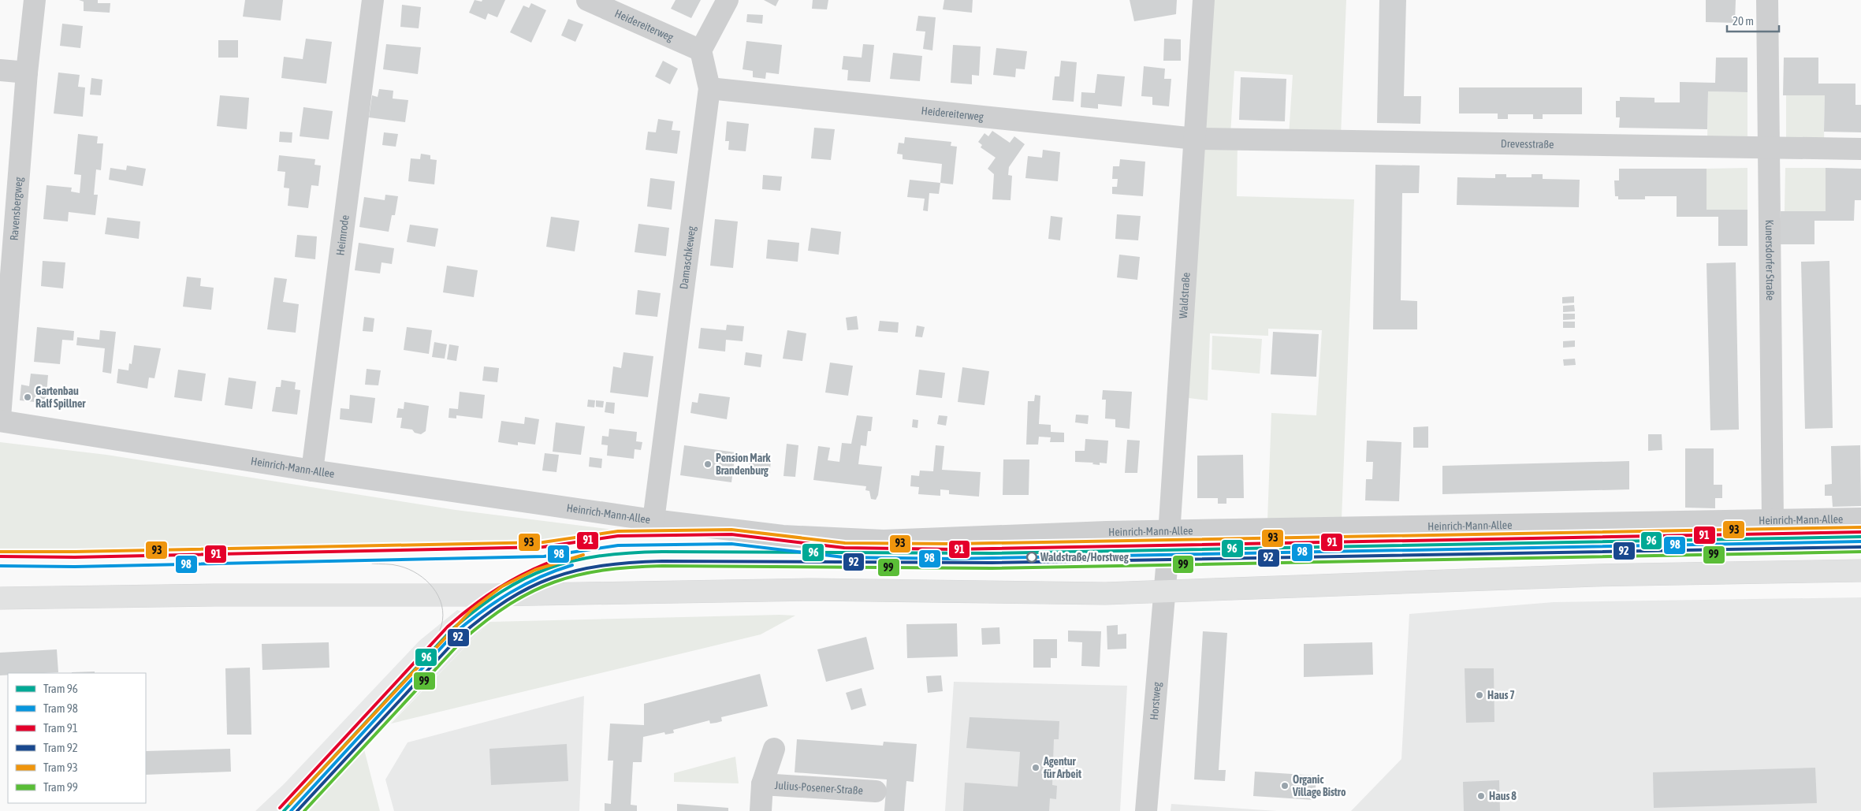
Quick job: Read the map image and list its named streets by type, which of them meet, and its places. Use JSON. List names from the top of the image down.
{
  "streets": {
    "street": [
      "Heidereiterweg",
      "Drevesstraße",
      "Ravensbergweg",
      "Heimrode",
      "Damaschkeweg",
      "Kunersdorfer Straße",
      "Waldstraße",
      "Heinrich-Mann-Allee",
      "Horstweg",
      "Julius-Posener-Straße"
    ]
  },
  "crossings": [
    ["Heidereiterweg", "Drevesstraße"],
    ["Heidereiterweg", "Damaschkeweg"],
    ["Heidereiterweg", "Waldstraße"],
    ["Drevesstraße", "Kunersdorfer Straße"],
    ["Drevesstraße", "Waldstraße"],
    ["Heimrode", "Heinrich-Mann-Allee"],
    ["Damaschkeweg", "Heinrich-Mann-Allee"],
    ["Kunersdorfer Straße", "Heinrich-Mann-Allee"],
    ["Waldstraße", "Heinrich-Mann-Allee"],
    ["Waldstraße", "Horstweg"]
  ],
  "places": [
    "Gartenbau Ralf Spillner",
    "Pension Mark Brandenburg",
    "Waldstraße/Horstweg",
    "Haus 7",
    "Agentur für Arbeit",
    "Organic Village Bistro",
    "Haus 8"
  ],
  "lines": [
    "tram line 93",
    "tram line 91",
    "tram line 96",
    "tram line 98",
    "tram line 92",
    "tram line 99"
  ],
  "legend": [
    "Tram 96",
    "Tram 98",
    "Tram 91",
    "Tram 92",
    "Tram 93",
    "Tram 99"
  ],
  "scale_bar": "20 m"
}
